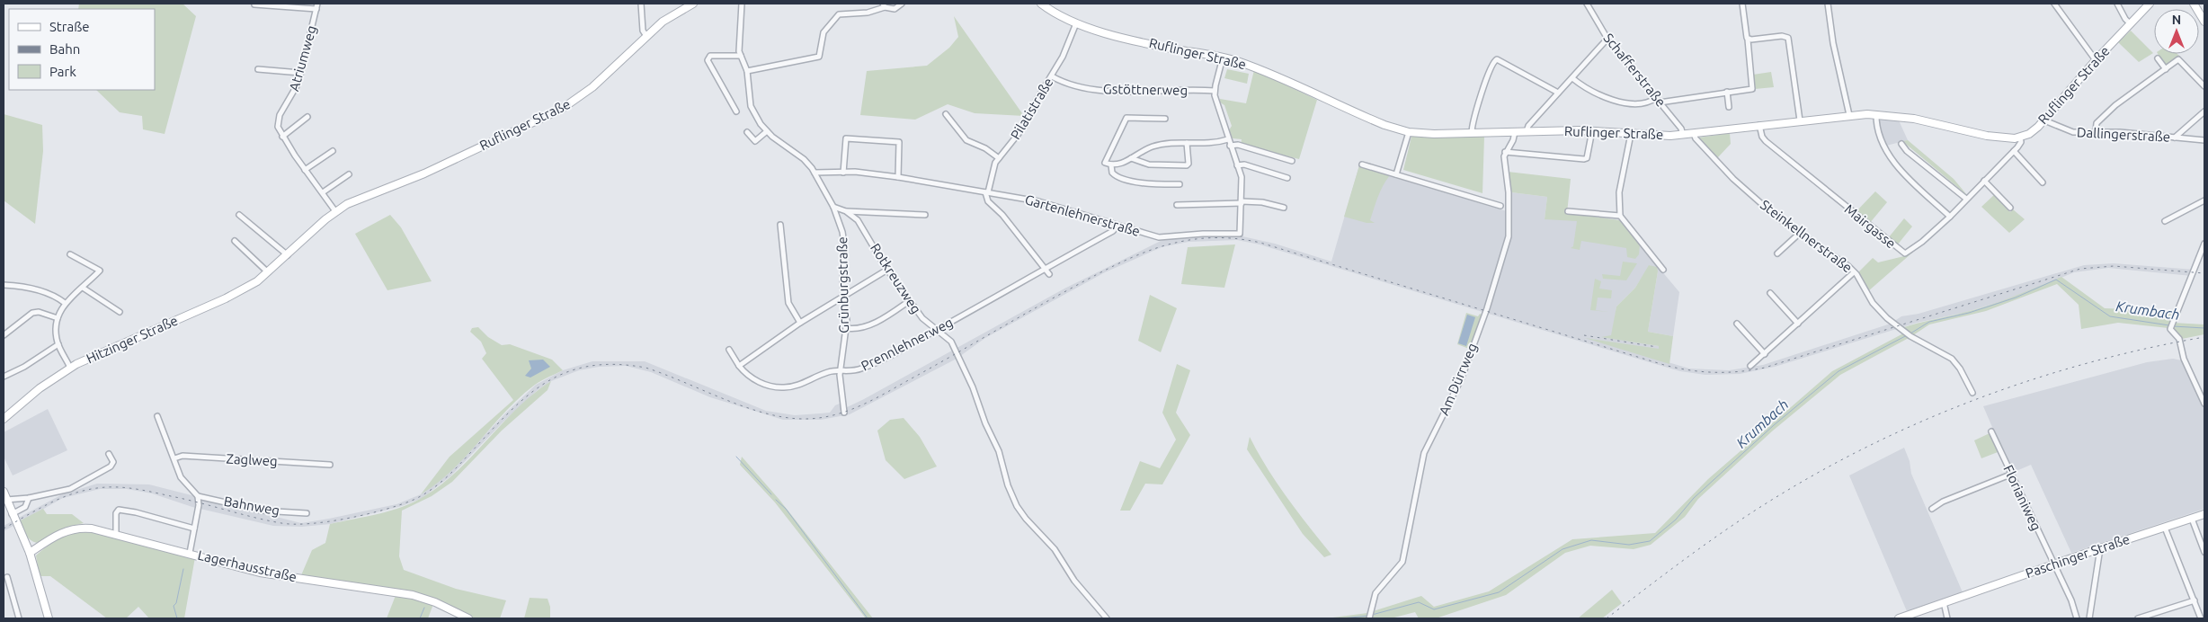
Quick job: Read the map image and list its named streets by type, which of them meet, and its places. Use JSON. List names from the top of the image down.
{
  "streets": {
    "street": [
      "Ruflinger Straße",
      "Atriumweg",
      "Schafferstraße",
      "Gstöttnerweg",
      "Pilatistraße",
      "Dallingerstraße",
      "Gartenlehnerstraße",
      "Mairgasse",
      "Steinkellnerstraße",
      "Rotkreuzweg",
      "Grünburgstraße",
      "Hitzinger Straße",
      "Prennlehnerweg",
      "Am Dürrweg",
      "Zaglweg",
      "Florianiweg",
      "Bahnweg",
      "Paschinger Straße",
      "Lagerhausstraße"
    ]
  },
  "crossings": [
    ["Ruflinger Straße", "Atriumweg"],
    ["Ruflinger Straße", "Schafferstraße"],
    ["Ruflinger Straße", "Pilatistraße"],
    ["Ruflinger Straße", "Dallingerstraße"],
    ["Ruflinger Straße", "Mairgasse"],
    ["Ruflinger Straße", "Steinkellnerstraße"],
    ["Ruflinger Straße", "Hitzinger Straße"],
    ["Ruflinger Straße", "Am Dürrweg"],
    ["Atriumweg", "Hitzinger Straße"],
    ["Gstöttnerweg", "Pilatistraße"],
    ["Pilatistraße", "Gartenlehnerstraße"],
    ["Gartenlehnerstraße", "Grünburgstraße"],
    ["Gartenlehnerstraße", "Prennlehnerweg"],
    ["Rotkreuzweg", "Grünburgstraße"],
    ["Rotkreuzweg", "Prennlehnerweg"],
    ["Grünburgstraße", "Prennlehnerweg"],
    ["Florianiweg", "Paschinger Straße"]
  ],
  "water": ["Krumbach"],
  "legend": ["Straße", "Bahn", "Park"],
  "north": "top"
}
